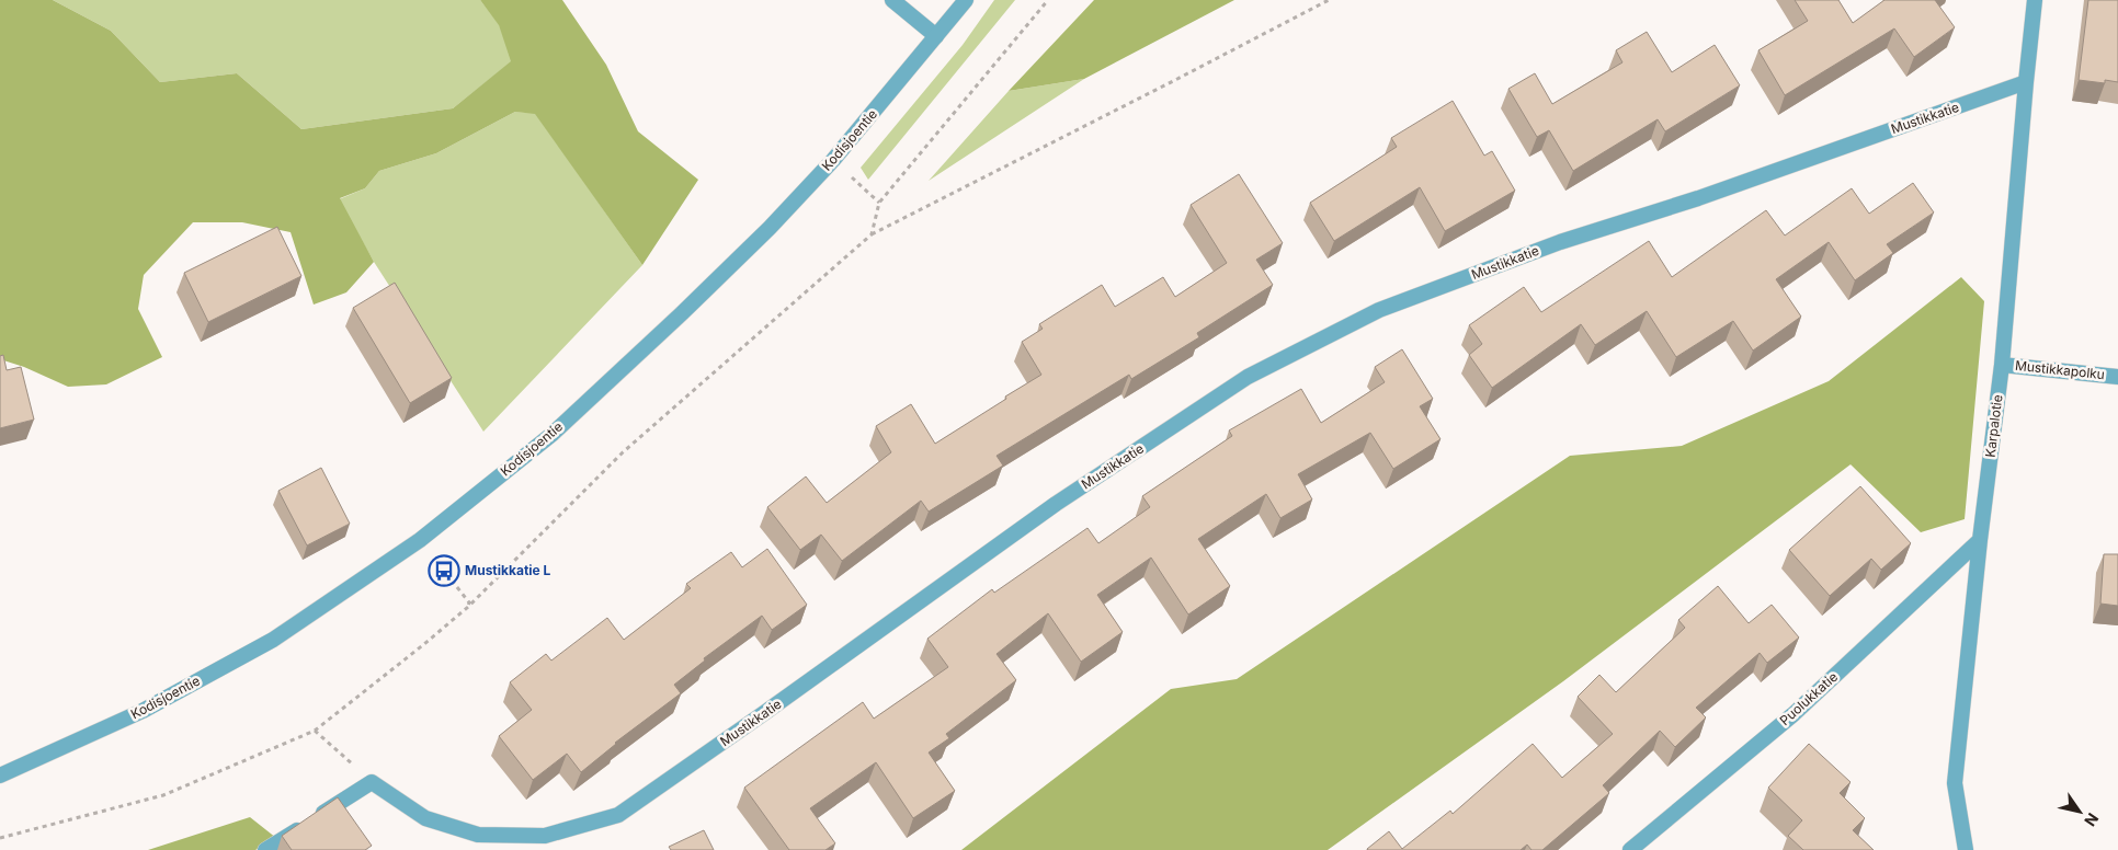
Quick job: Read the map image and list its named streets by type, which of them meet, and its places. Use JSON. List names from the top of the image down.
{
  "streets": {
    "street": [
      "Mustikkatie",
      "Kodisjoentie",
      "Mustikkapolku",
      "Karpalotie",
      "Puolukkatie"
    ]
  },
  "crossings": [
    ["Mustikkatie", "Karpalotie"],
    ["Mustikkapolku", "Karpalotie"],
    ["Karpalotie", "Puolukkatie"]
  ],
  "places": {
    "bus stop": ["Mustikkatie L"]
  },
  "north": "bottom right"
}
